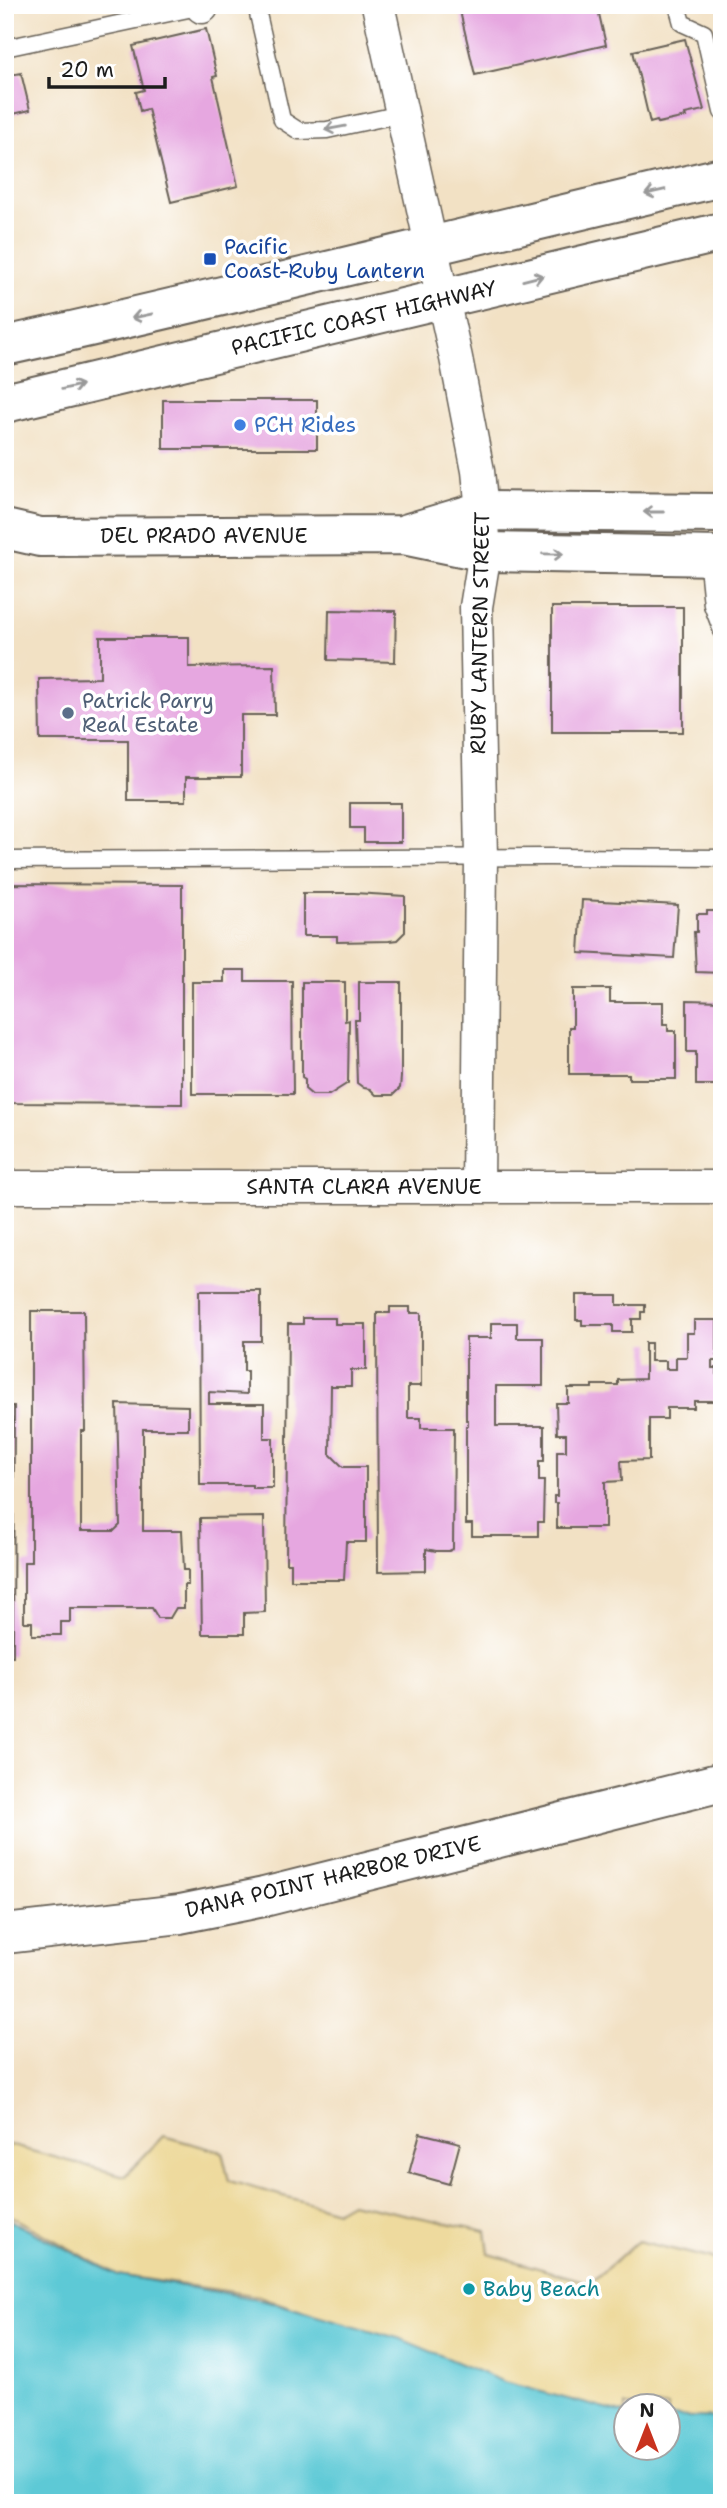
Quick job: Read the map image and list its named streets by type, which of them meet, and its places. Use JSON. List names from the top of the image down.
{
  "streets": {
    "main road": ["PACIFIC COAST HIGHWAY", "DEL PRADO AVENUE", "DANA POINT HARBOR DRIVE"],
    "street": ["RUBY LANTERN STREET", "SANTA CLARA AVENUE"]
  },
  "crossings": [
    ["PACIFIC COAST HIGHWAY", "RUBY LANTERN STREET"],
    ["DEL PRADO AVENUE", "RUBY LANTERN STREET"],
    ["RUBY LANTERN STREET", "SANTA CLARA AVENUE"]
  ],
  "places": {
    "transit": ["Pacific Coast-Ruby Lantern"],
    "other": ["PCH Rides", "Patrick Parry Real Estate", "Baby Beach"]
  },
  "scale_bar": "20 m",
  "north": "top"
}
